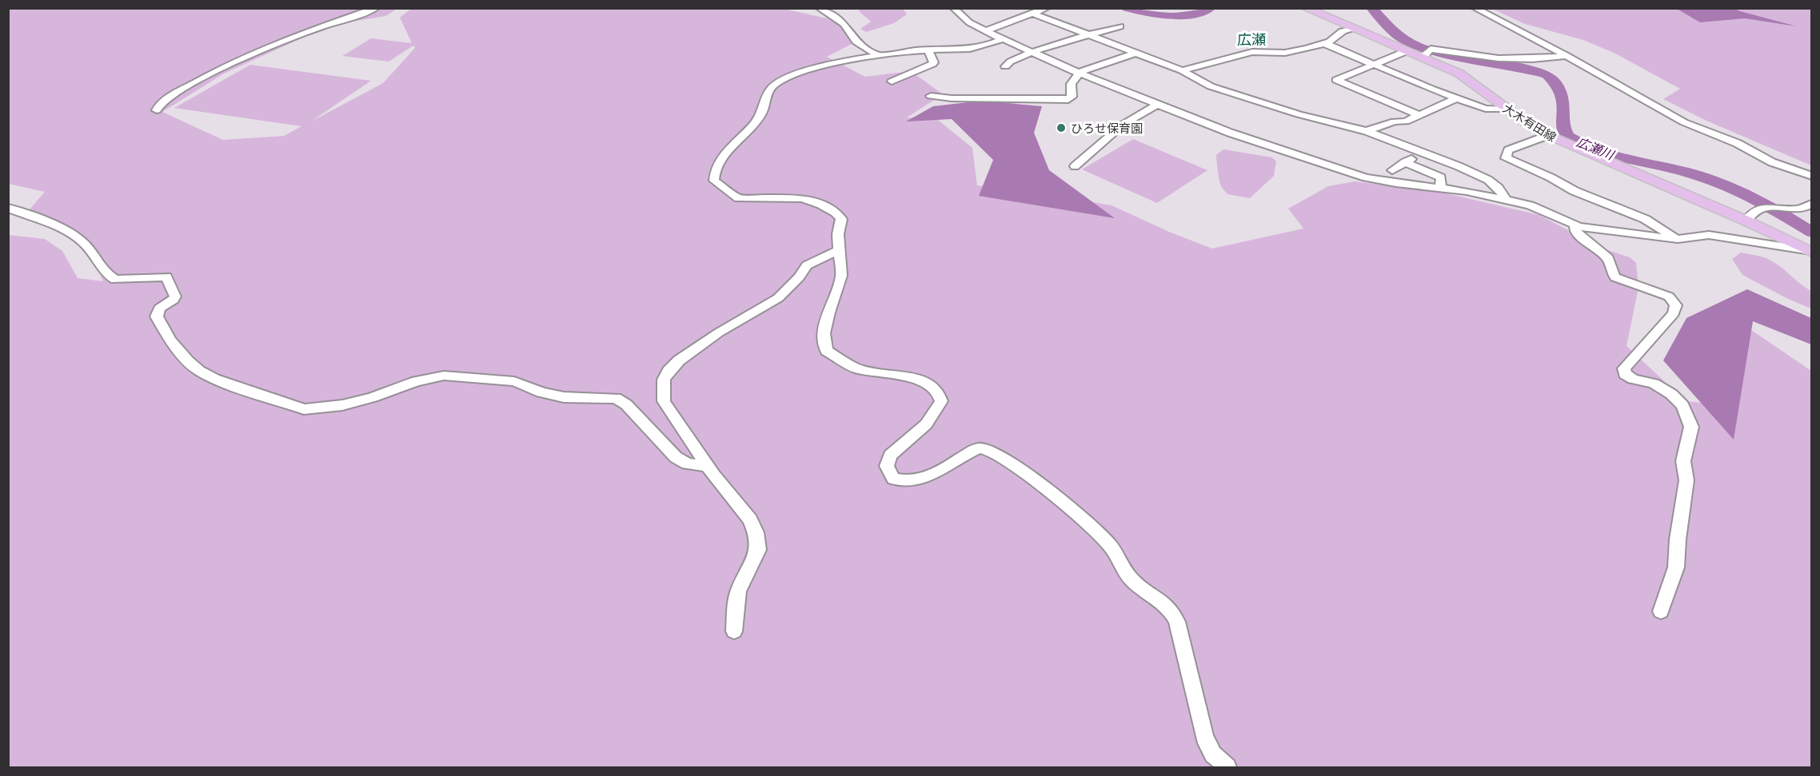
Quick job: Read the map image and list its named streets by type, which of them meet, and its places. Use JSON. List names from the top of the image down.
{
  "streets": {
    "main road": ["大木有田線"]
  },
  "districts": ["広瀬"],
  "water": ["広瀬川"],
  "places": ["ひろせ保育園"]
}
